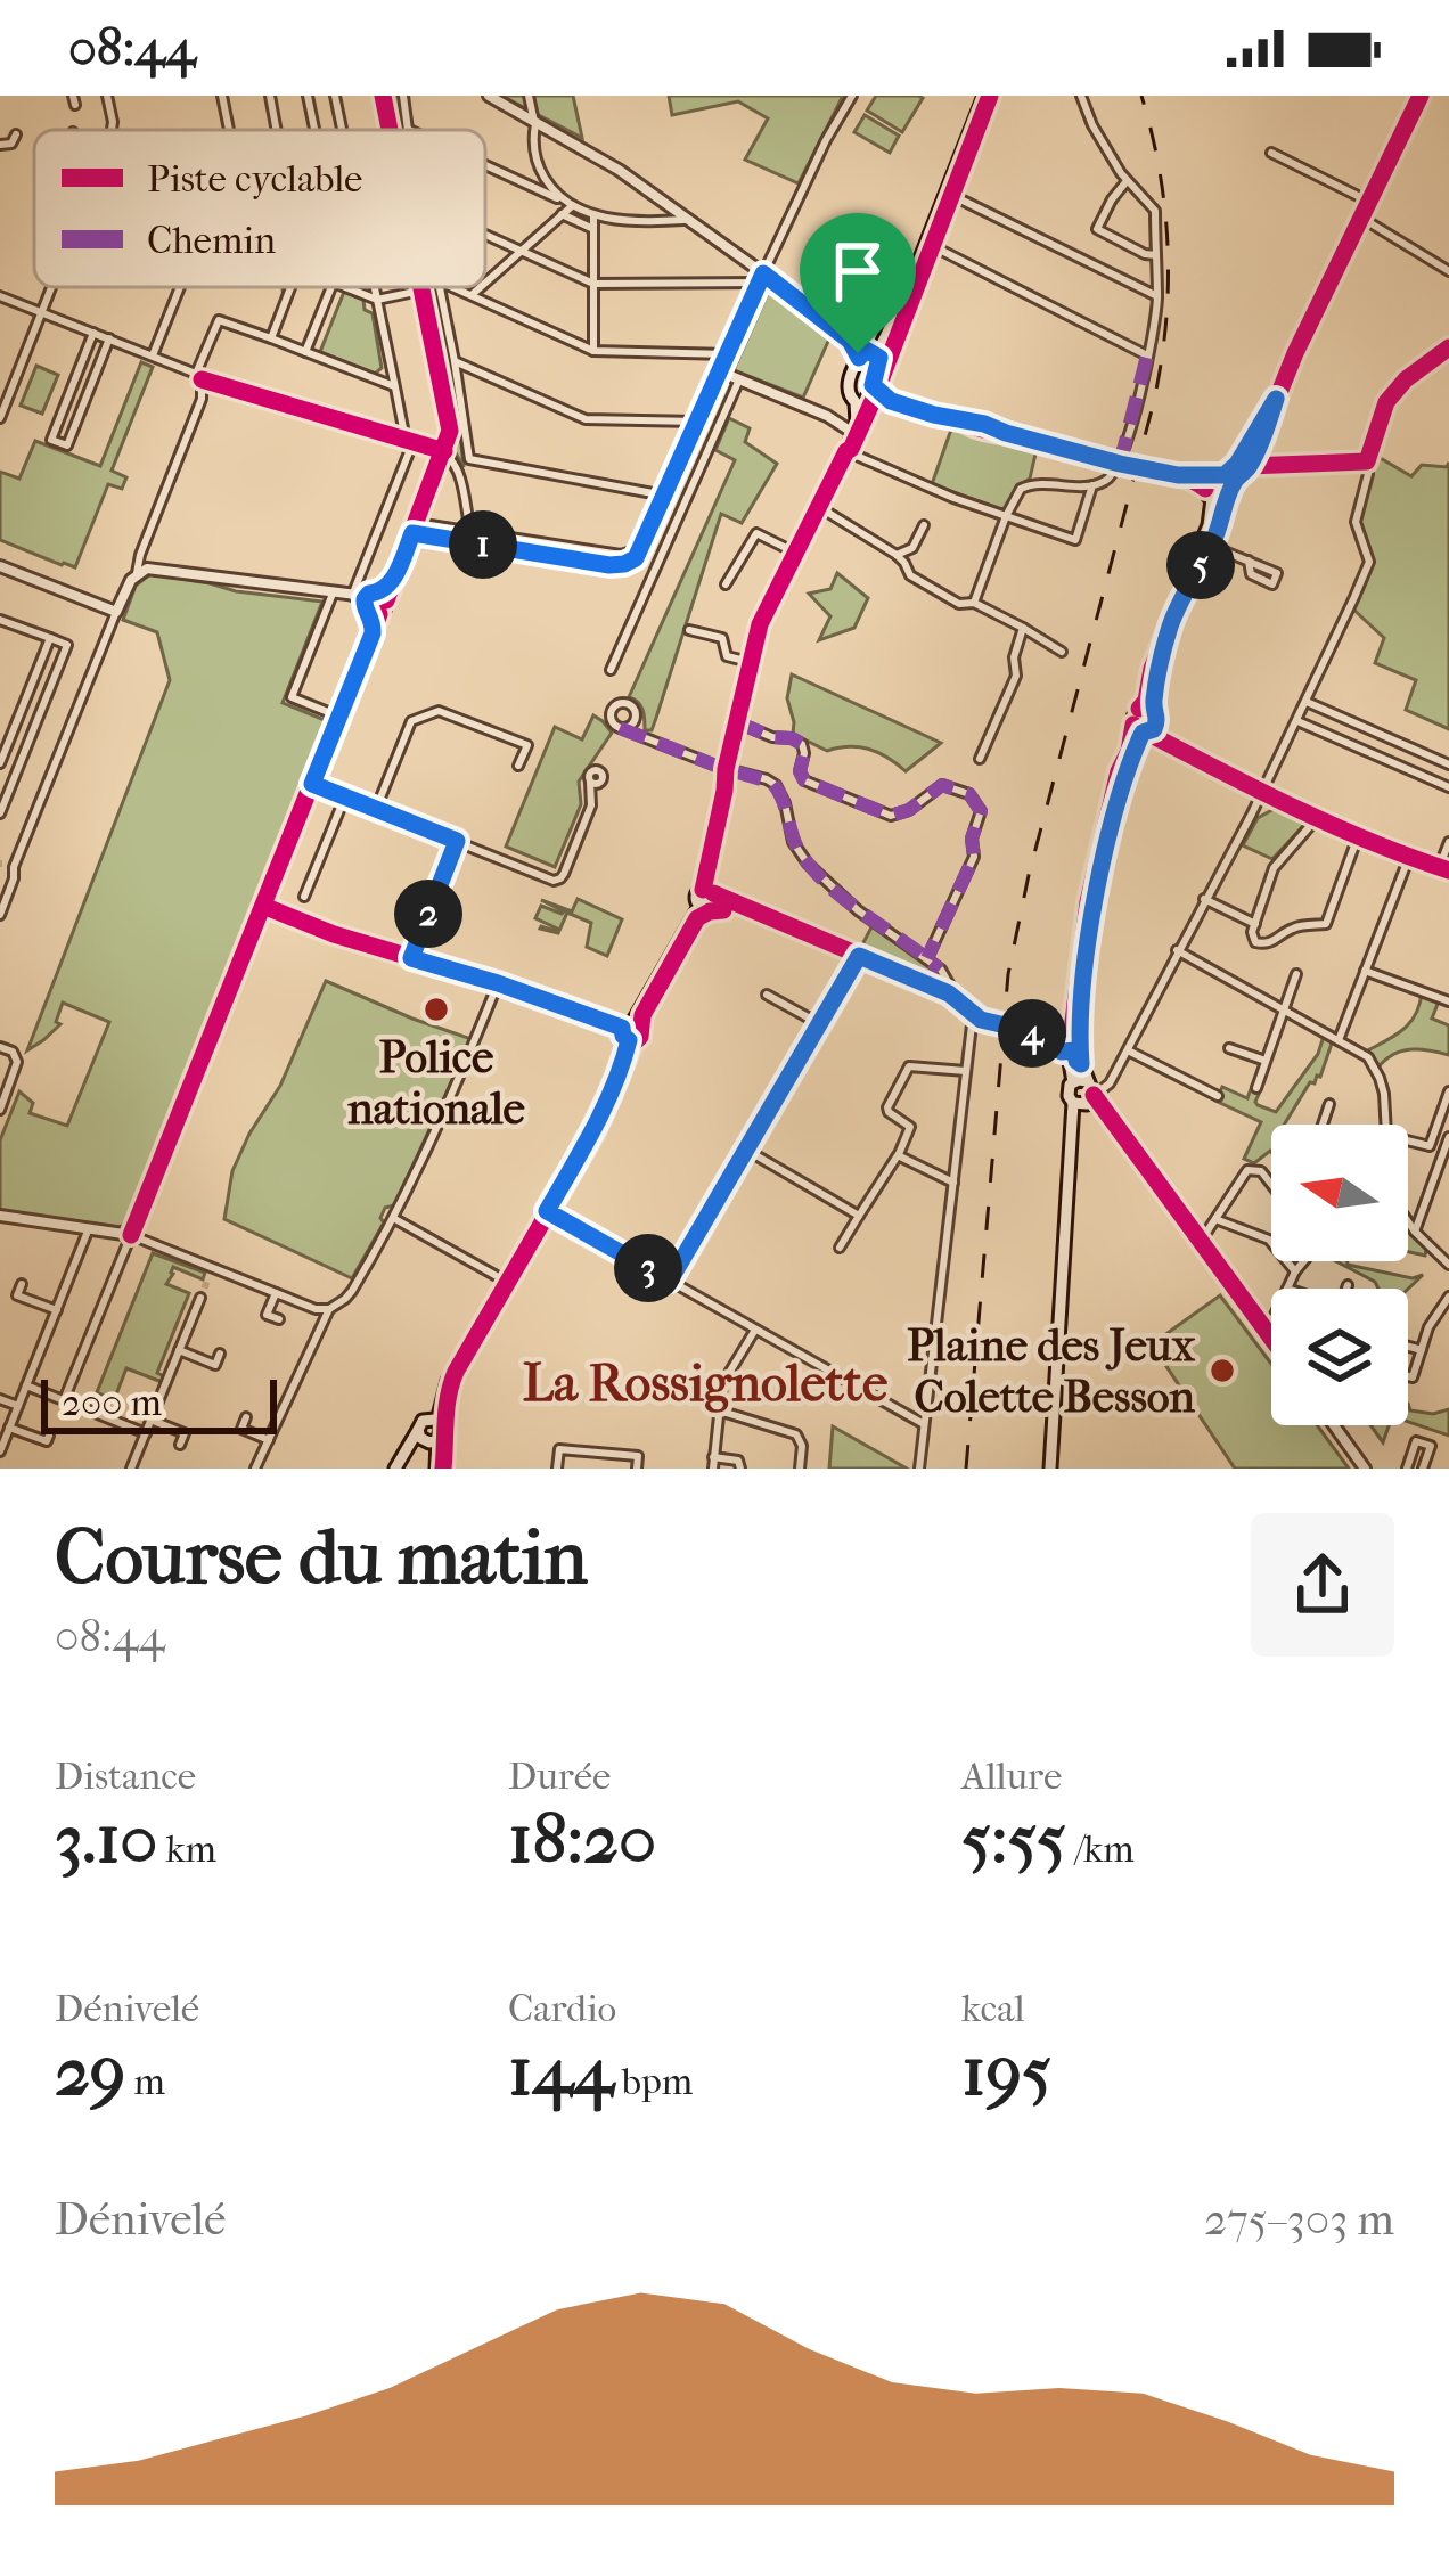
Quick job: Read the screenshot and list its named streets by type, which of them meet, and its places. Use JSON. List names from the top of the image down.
{
  "districts": ["La Rossignolette"],
  "places": ["Police nationale", "Plaine des Jeux Colette Besson"],
  "legend": ["Piste cyclable", "Chemin"],
  "scale_bar": "200 m",
  "north": "left",
  "page": {
    "status": "08:44",
    "pins": [
      "1",
      "5",
      "2",
      "4",
      "3"
    ],
    "scale": "200 m",
    "heading": ["Course du matin", "08:44"],
    "stats": [
      ["Distance", "3.10 km"],
      ["Durée", "18:20"],
      ["Allure", "5:55 /km"],
      ["Dénivelé", "29 m"],
      ["Cardio", "144 bpm"],
      ["kcal", "195"]
    ],
    "chart": ["Dénivelé", "275–303 m"]
  }
}
